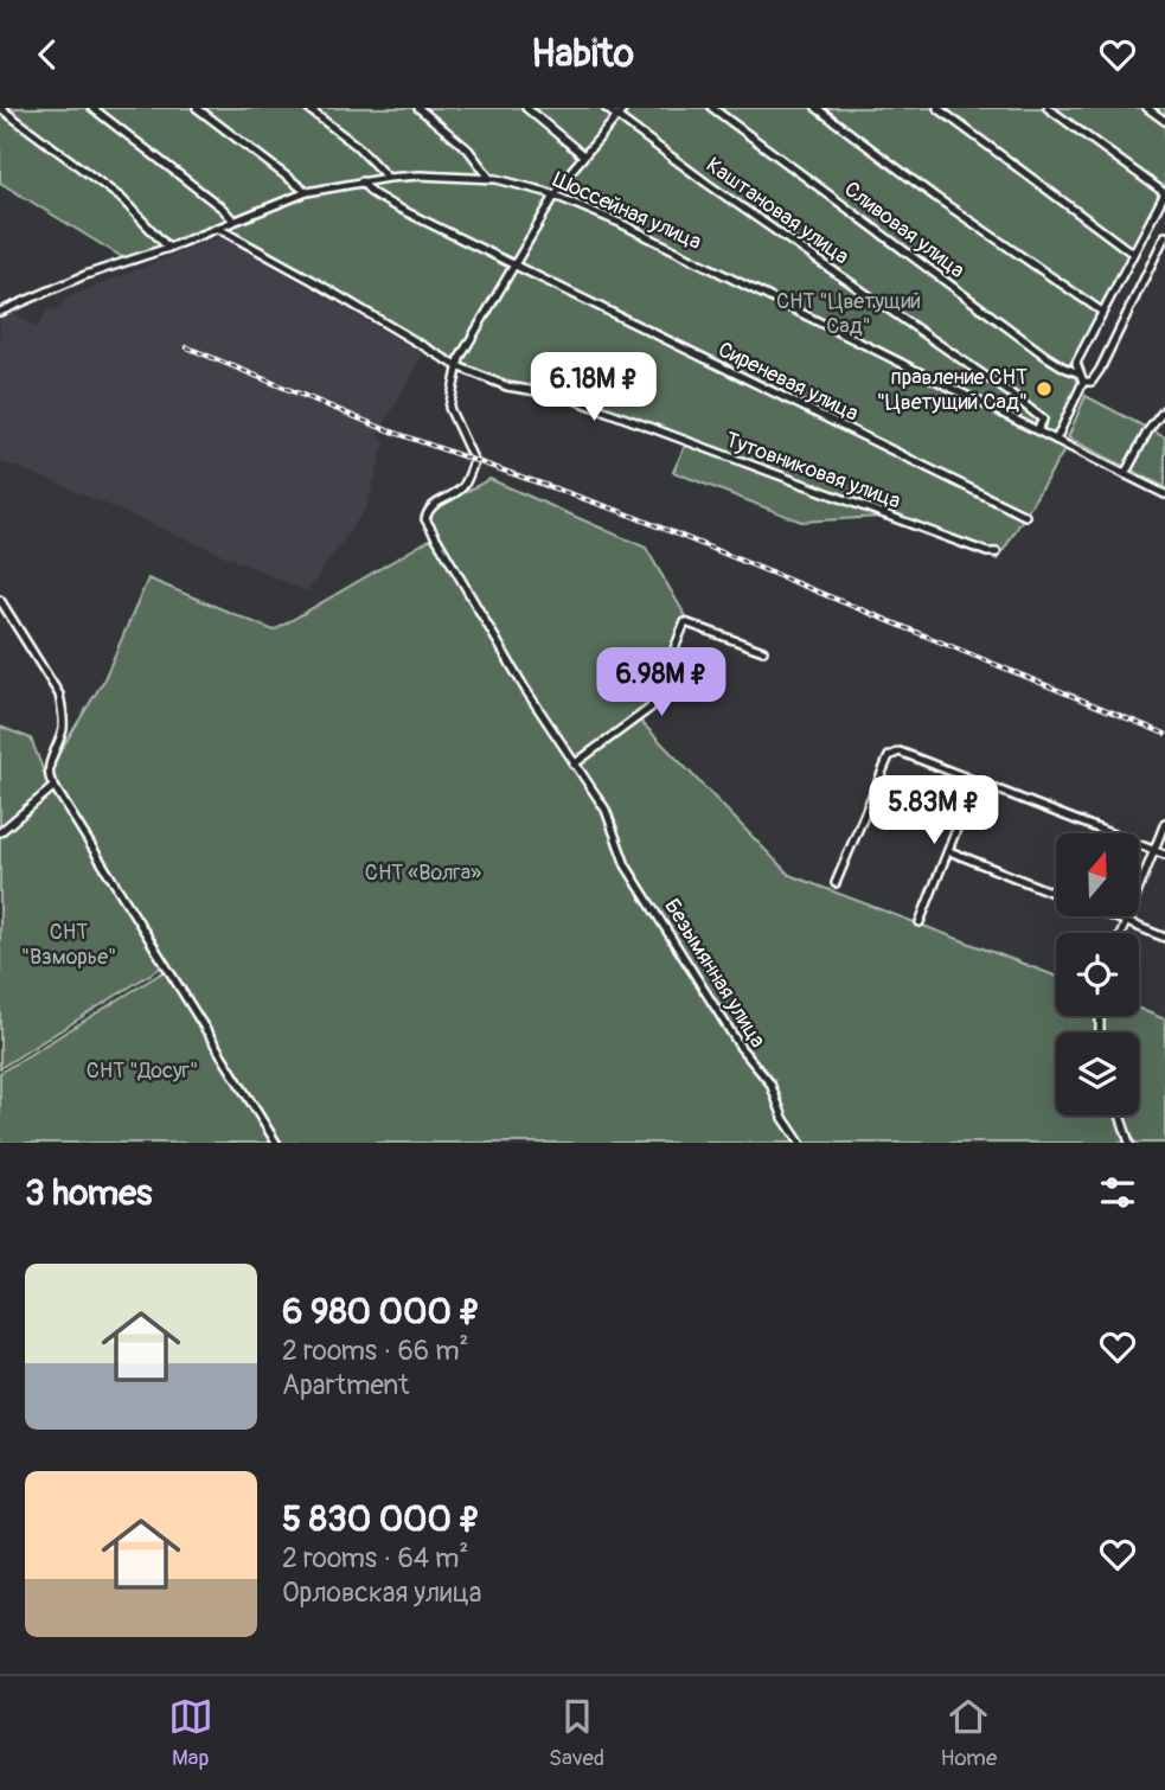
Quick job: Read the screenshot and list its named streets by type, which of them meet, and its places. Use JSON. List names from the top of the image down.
{
  "streets": {
    "street": [
      "Шоссейная улица",
      "Каштановая улица",
      "Сливовая улица",
      "Сиреневая улица",
      "Тутовниковая улица",
      "Безымянная улица"
    ]
  },
  "crossings": [
    ["Шоссейная улица", "Каштановая улица"],
    ["Шоссейная улица", "Сиреневая улица"],
    ["Шоссейная улица", "Тутовниковая улица"],
    ["Тутовниковая улица", "Безымянная улица"]
  ],
  "parks": [
    "СНТ \"Цветущий Сад\"",
    "СНТ «Волга»",
    "СНТ \"Взморье\"",
    "СНТ \"Досуг\""
  ],
  "places": ["правление СНТ \"Цветущий Сад\""],
  "north": "top",
  "page": {
    "header": "Habito",
    "price": ["6.18M ₽", "6.98M ₽", "5.83M ₽"],
    "heading": "3 homes",
    "list": [
      {
        "name": "6 980 000 ₽",
        "note": "2 rooms · 66 m² · Apartment"
      },
      {
        "name": "5 830 000 ₽",
        "note": "2 rooms · 64 m² · Орловская улица"
      }
    ],
    "tabs": ["Map", "Saved", "Home"]
  }
}
